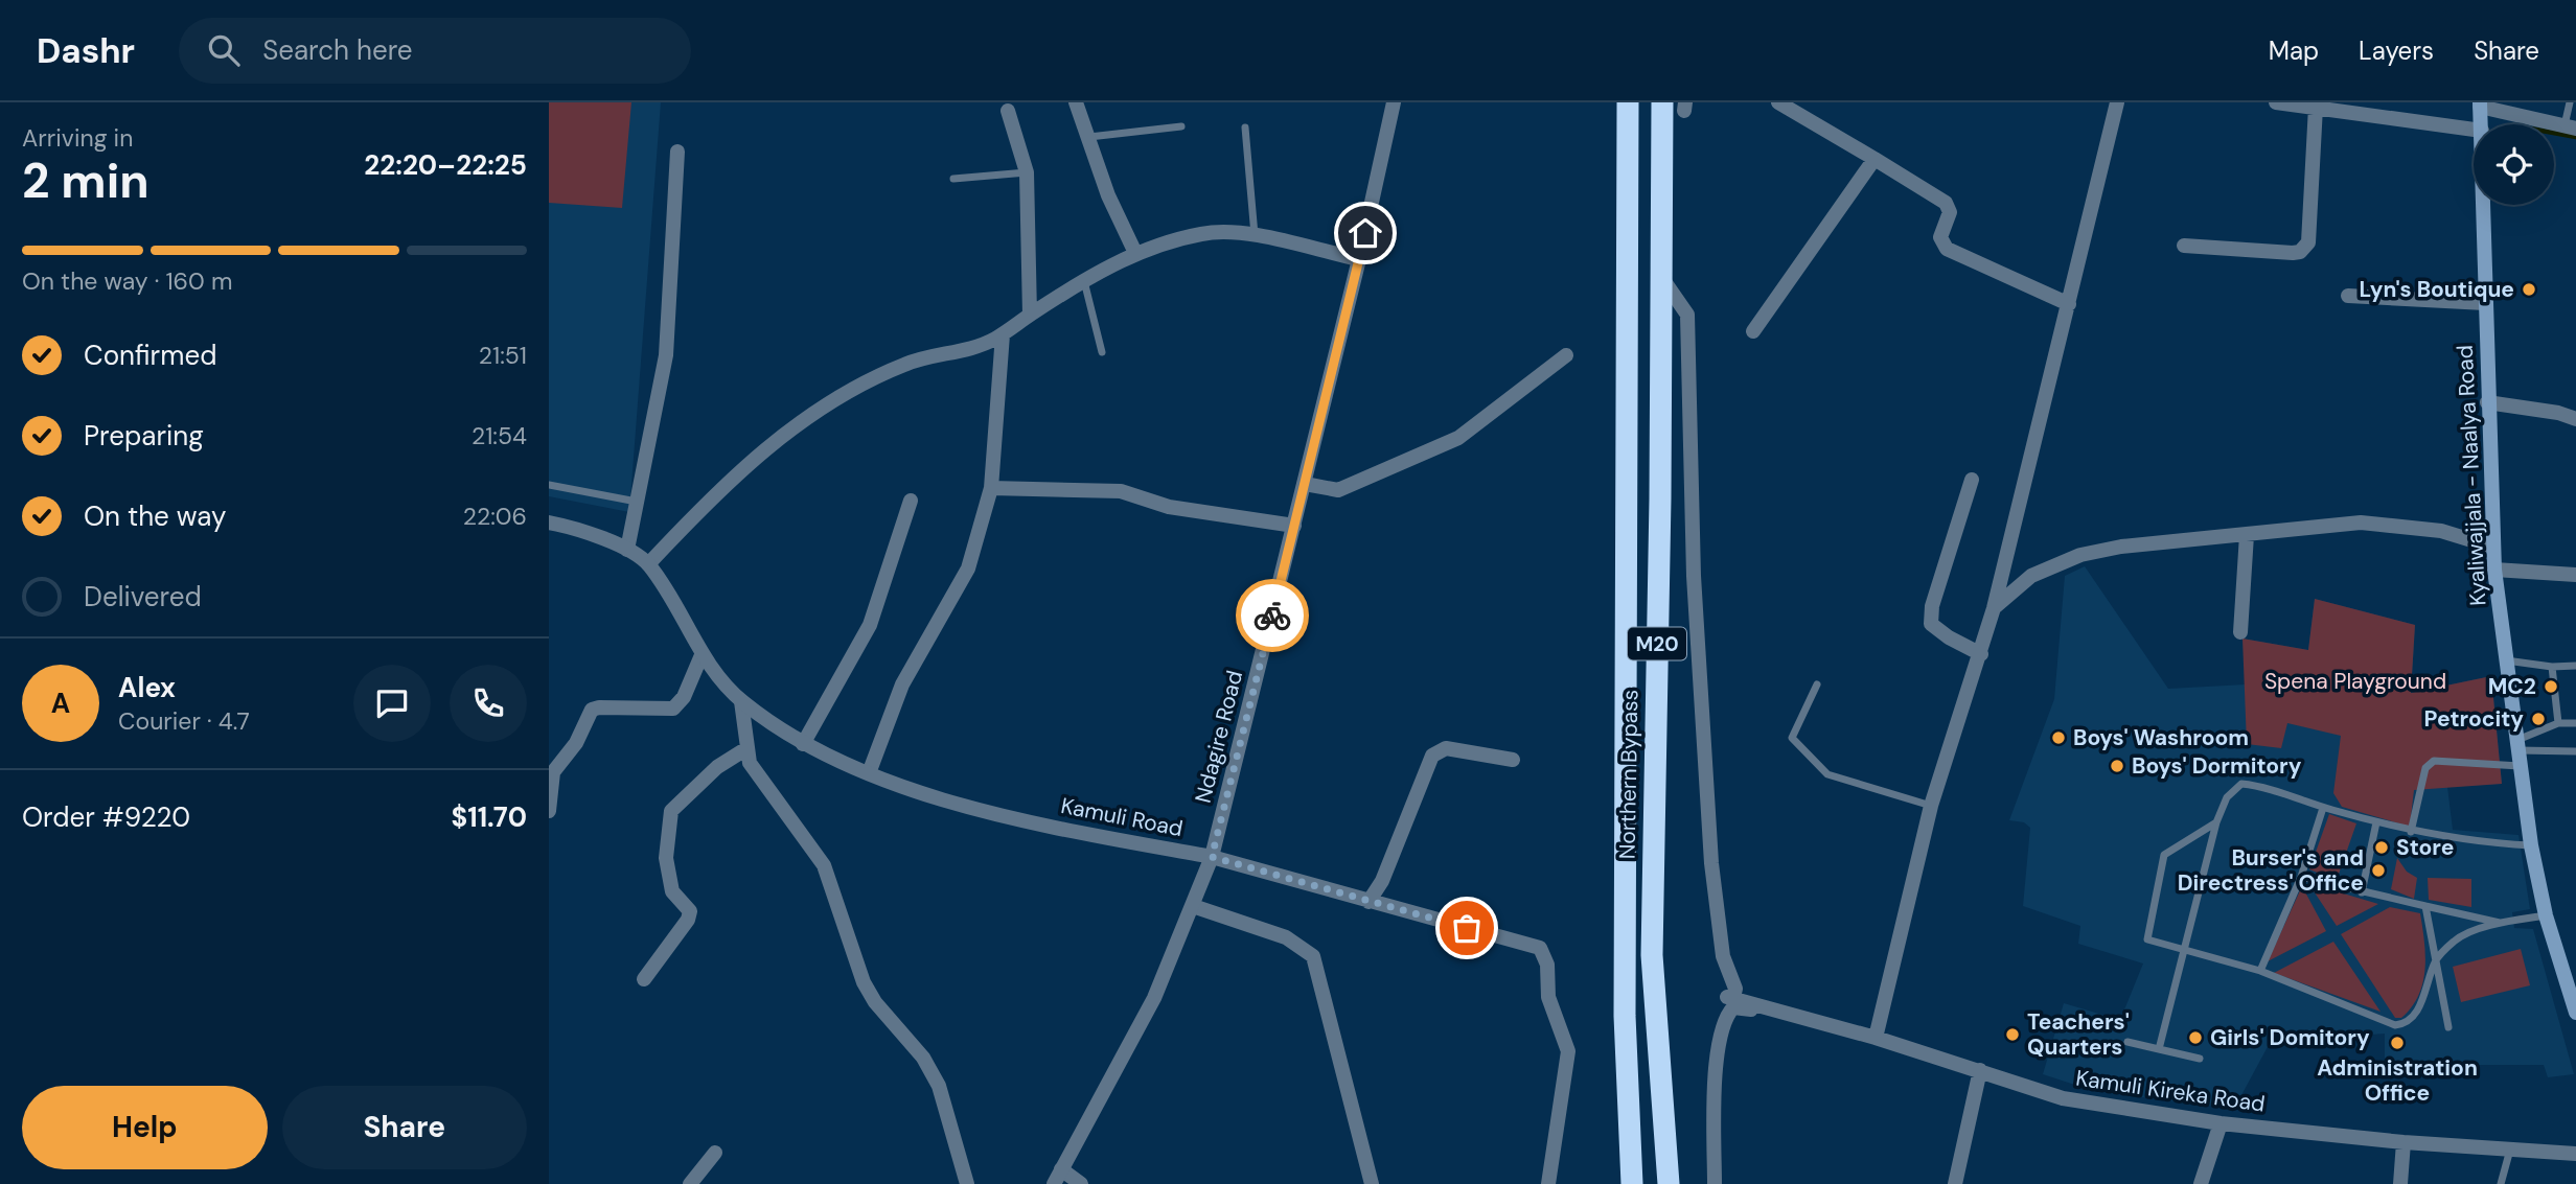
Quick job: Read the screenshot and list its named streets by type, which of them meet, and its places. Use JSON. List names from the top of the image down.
{
  "streets": {
    "highway": ["M20", "Northern Bypass"],
    "main road": ["Kyaliwajjala - Naalya Road"],
    "street": ["Ndagire Road", "Kamuli Road", "Kamuli Kireka Road"]
  },
  "crossings": [
    ["Ndagire Road", "Kamuli Road"],
    ["Northern Bypass", "Kamuli Kireka Road"]
  ],
  "parks": ["Spena Playground"],
  "places": [
    "Lyn's Boutique",
    "MC2",
    "Petrocity",
    "Boys' Washroom",
    "Boys' Dormitory",
    "Store",
    "Burser's and Directress' Office",
    "Teachers' Quarters",
    "Girls' Domitory",
    "Administration Office"
  ],
  "page": {
    "header": "Dashr",
    "search": "Search here",
    "nav": ["Map", "Layers", "Share"],
    "heading": ["2 min", "Arriving in", "22:20–22:25"],
    "panel": [
      "Alex",
      "Courier · 4.7",
      "Order #9220",
      "$11.70"
    ],
    "bar": "On the way · 160 m",
    "list": [
      ["Confirmed", "21:51"],
      ["Preparing", "21:54"],
      ["On the way", "22:06"],
      "Delivered"
    ],
    "round": "A",
    "buttons": ["Help", "Share"]
  }
}
